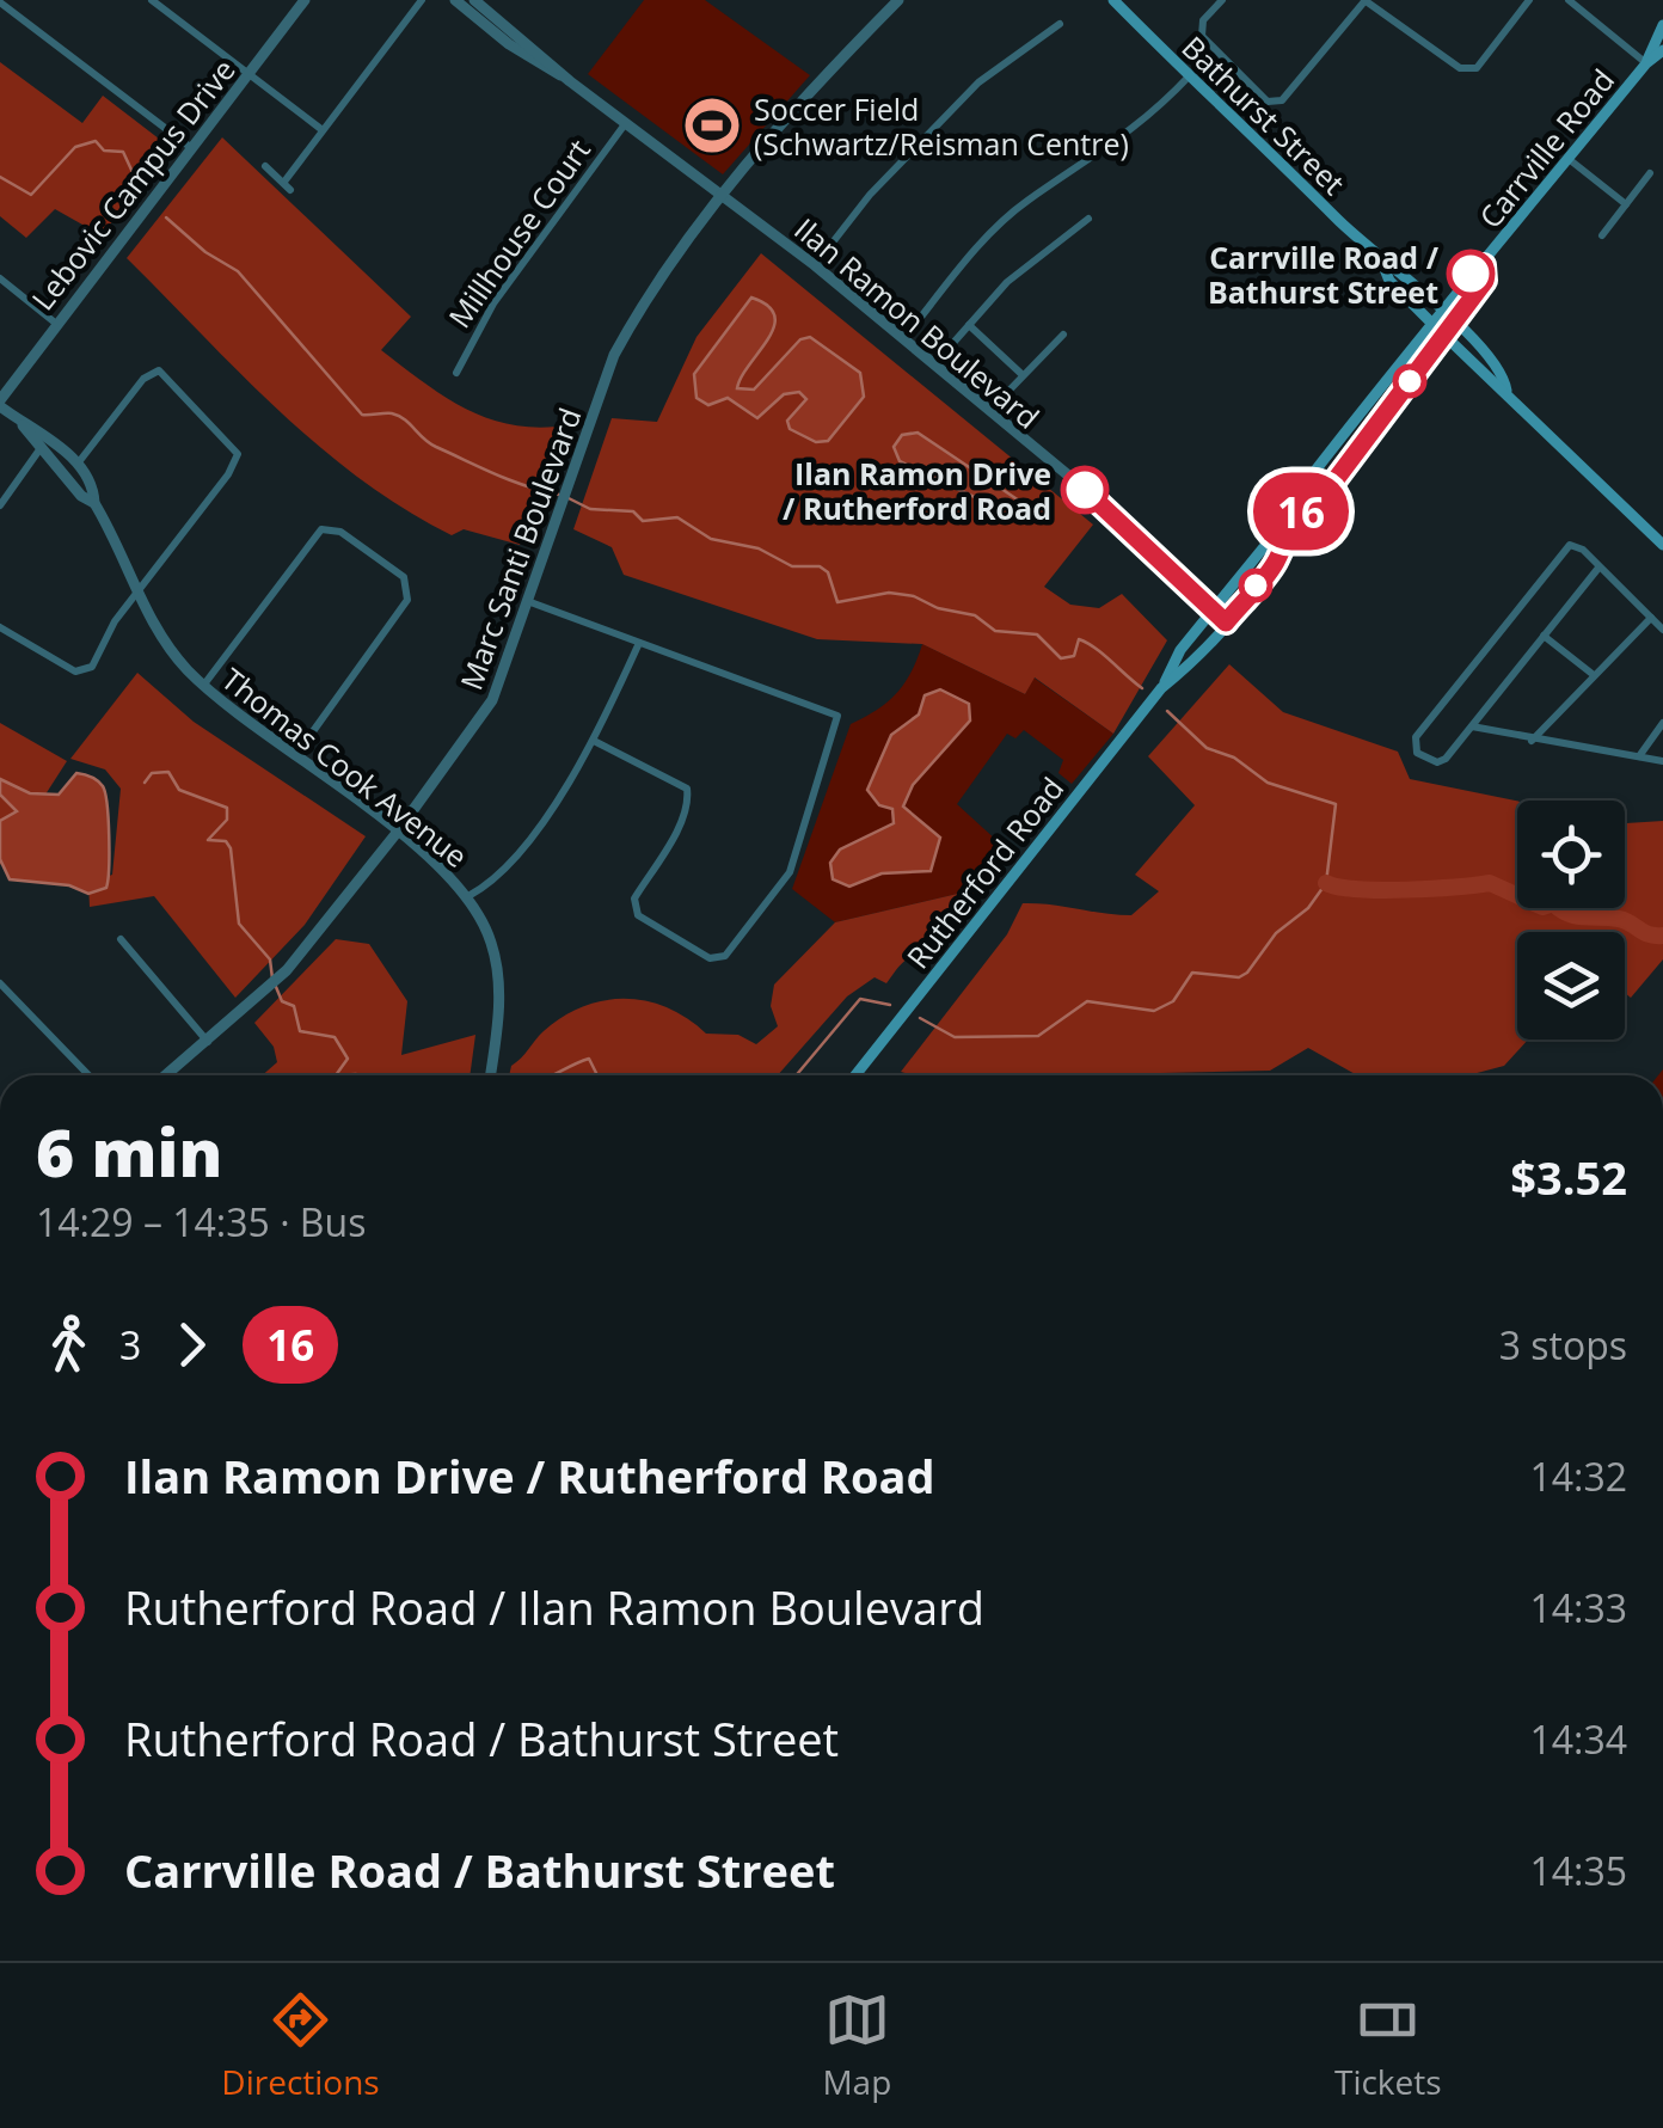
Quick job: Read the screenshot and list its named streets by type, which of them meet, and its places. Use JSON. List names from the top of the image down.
{
  "streets": {
    "main road": ["Bathurst Street", "Carrville Road", "Rutherford Road"],
    "street": [
      "Lebovic Campus Drive",
      "Millhouse Court",
      "Ilan Ramon Boulevard",
      "Marc Santi Boulevard",
      "Thomas Cook Avenue"
    ]
  },
  "crossings": [
    ["Bathurst Street", "Carrville Road"],
    ["Bathurst Street", "Rutherford Road"],
    ["Carrville Road", "Rutherford Road"],
    ["Lebovic Campus Drive", "Thomas Cook Avenue"],
    ["Millhouse Court", "Ilan Ramon Boulevard"],
    ["Ilan Ramon Boulevard", "Marc Santi Boulevard"],
    ["Ilan Ramon Boulevard", "Rutherford Road"],
    ["Marc Santi Boulevard", "Thomas Cook Avenue"]
  ],
  "places": {
    "sports": ["Soccer Field (Schwartz/Reisman Centre)"],
    "other": ["Carrville Road / Bathurst Street", "Ilan Ramon Drive / Rutherford Road"]
  },
  "lines": ["bus line 16"],
  "page": {
    "on_map": "16",
    "heading": ["6 min", "14:29 – 14:35 · Bus", "$3.52"],
    "legs": ["3", "16", "3 stops"],
    "list": [
      {
        "name": "Ilan Ramon Drive / Rutherford Road",
        "value": "14:32"
      },
      {
        "name": "Rutherford Road / Ilan Ramon Boulevard",
        "value": "14:33"
      },
      {
        "name": "Rutherford Road / Bathurst Street",
        "value": "14:34"
      },
      {
        "name": "Carrville Road / Bathurst Street",
        "value": "14:35"
      }
    ],
    "tabs": ["Directions", "Map", "Tickets"]
  }
}
